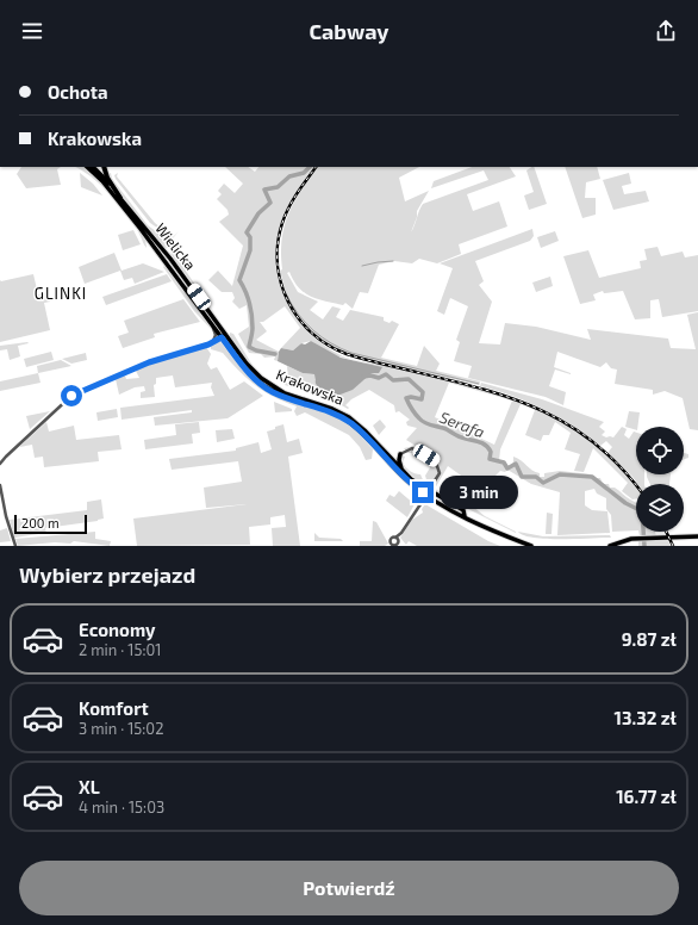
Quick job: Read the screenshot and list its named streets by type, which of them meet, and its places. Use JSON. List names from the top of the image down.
{
  "streets": {
    "main road": ["Wielicka", "Krakowska"]
  },
  "crossings": [
    ["Wielicka", "Krakowska"]
  ],
  "districts": ["GLINKI"],
  "water": ["Serafa"],
  "scale_bar": "200 m",
  "page": {
    "header": "Cabway",
    "banner": ["Ochota", "Krakowska"],
    "bubble": "3 min",
    "scale": "200 m",
    "heading": "Wybierz przejazd",
    "list": [
      {
        "name": "Economy",
        "note": "2 min · 15:01",
        "value": "9.87 zł"
      },
      {
        "name": "Komfort",
        "note": "3 min · 15:02",
        "value": "13.32 zł"
      },
      {
        "name": "XL",
        "note": "4 min · 15:03",
        "value": "16.77 zł"
      }
    ],
    "buttons": "Potwierdź"
  }
}
